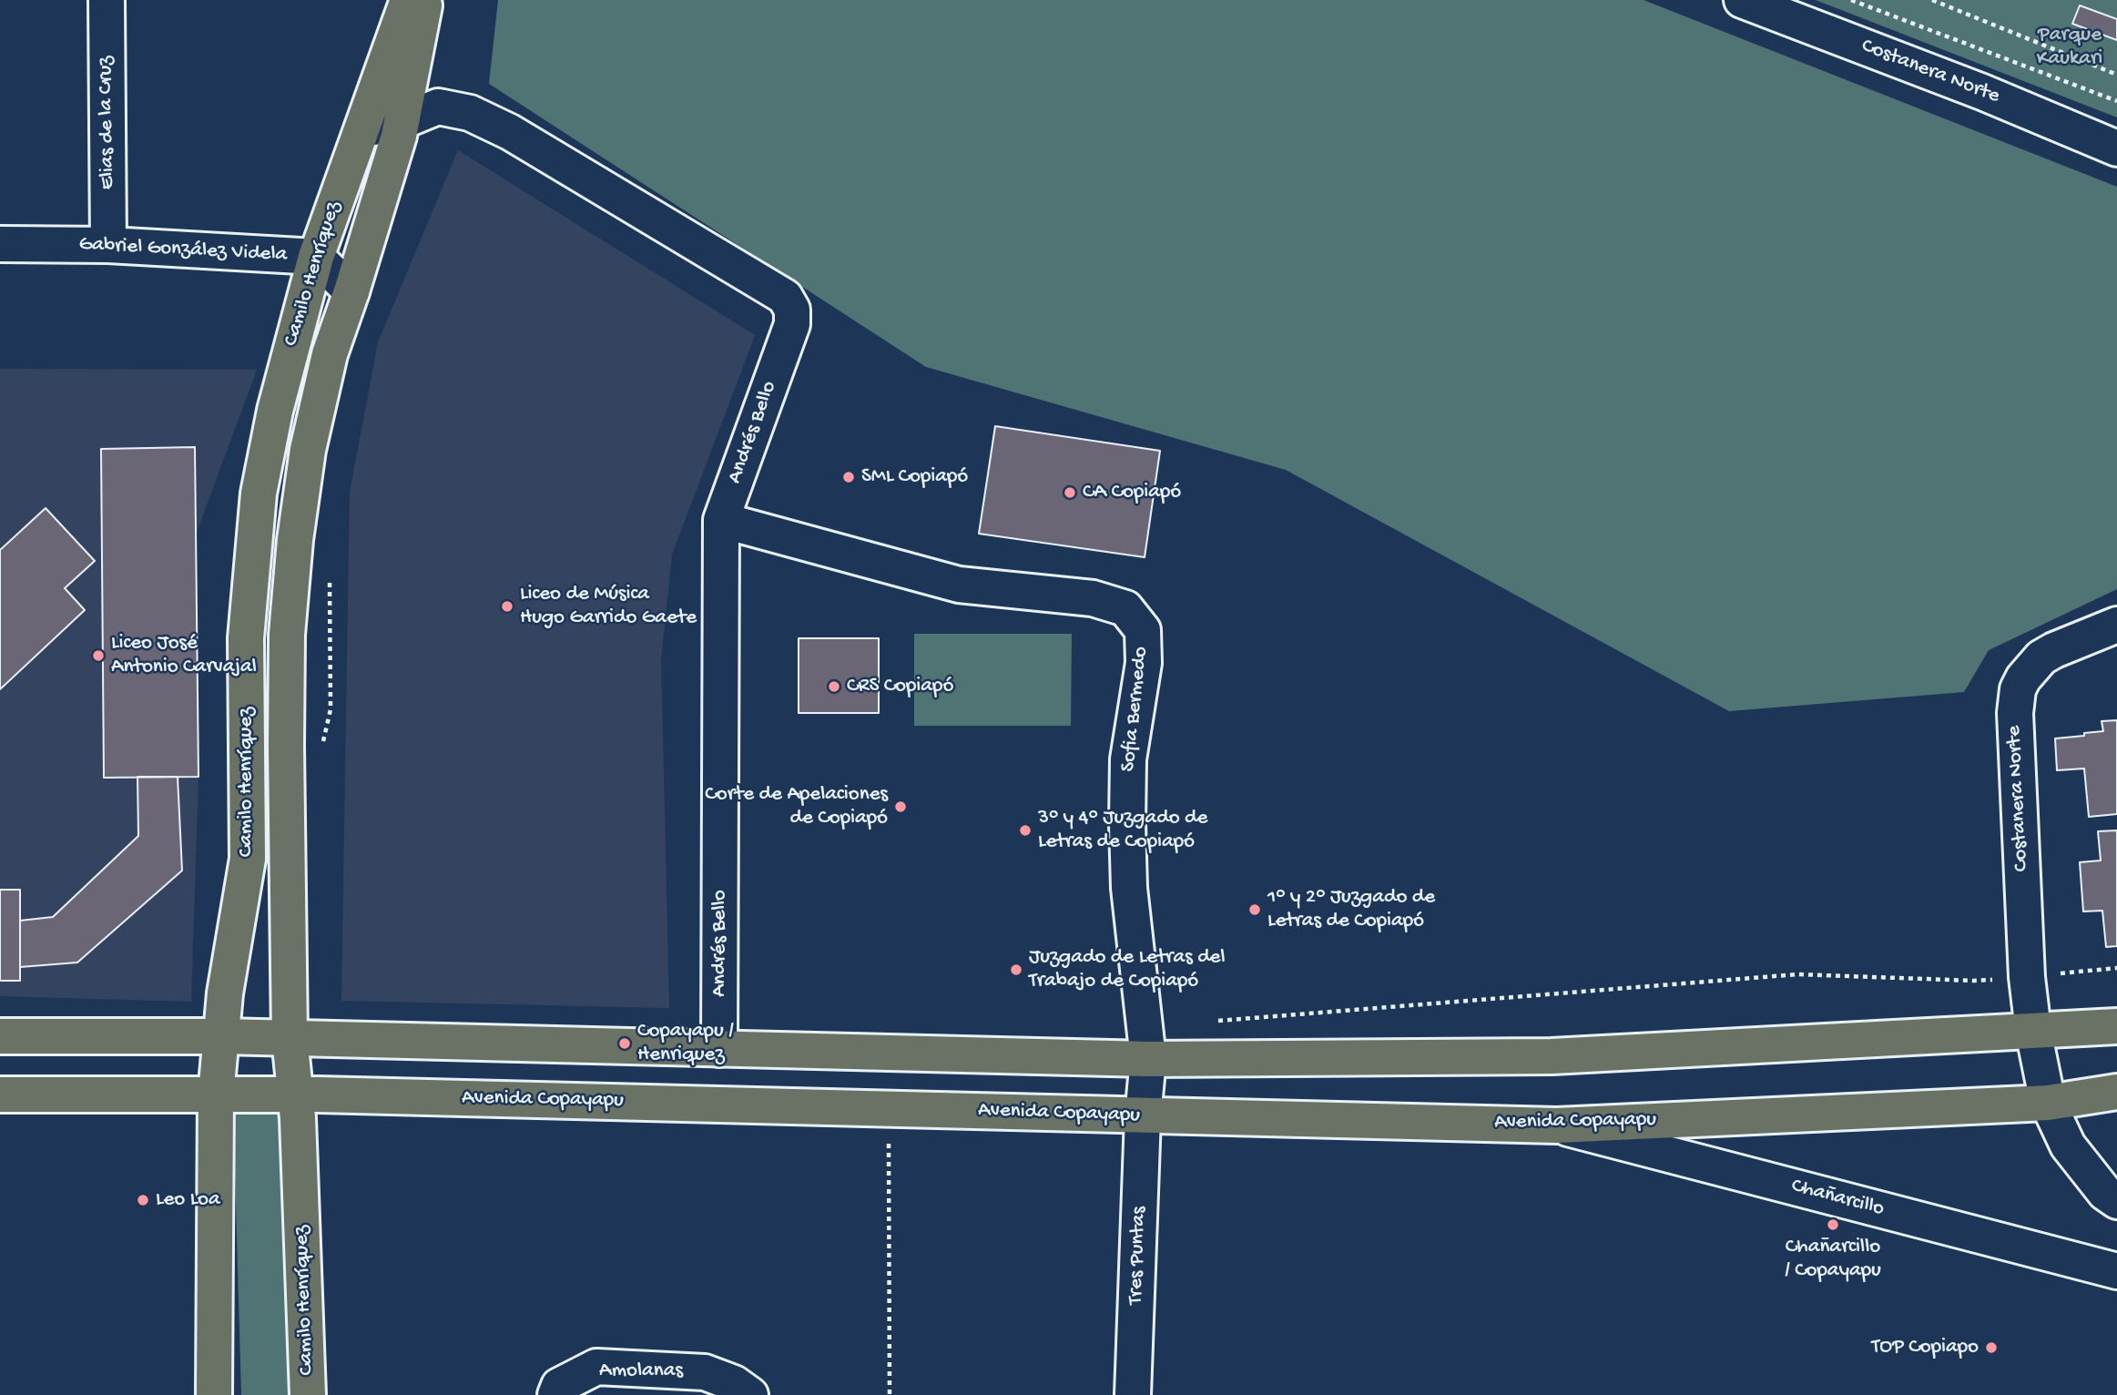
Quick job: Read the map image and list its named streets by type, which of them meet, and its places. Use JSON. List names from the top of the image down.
{
  "streets": {
    "main road": ["Camilo Henríquez", "Avenida Copayapu"],
    "street": [
      "Costanera Norte",
      "Elias de la Cruz",
      "Gabriel González Videla",
      "Andrés Bello",
      "Sofia Bermedo",
      "Chañarcillo",
      "Tres Puntas",
      "Amolanas"
    ]
  },
  "crossings": [
    ["Elias de la Cruz", "Gabriel González Videla"],
    ["Gabriel González Videla", "Camilo Henríquez"],
    ["Camilo Henríquez", "Andrés Bello"],
    ["Camilo Henríquez", "Avenida Copayapu"],
    ["Andrés Bello", "Sofia Bermedo"],
    ["Sofia Bermedo", "Avenida Copayapu"],
    ["Sofia Bermedo", "Tres Puntas"],
    ["Avenida Copayapu", "Chañarcillo"],
    ["Avenida Copayapu", "Tres Puntas"]
  ],
  "parks": ["Parque Kaukari"],
  "places": [
    "SML Copiapó",
    "CA Copiapó",
    "Liceo de Música Hugo Garrido Gaete",
    "Liceo José Antonio Carvajal",
    "CRS Copiapó",
    "Corte de Apelaciones de Copiapó",
    "3° y 4° Juzgado de Letras de Copiapó",
    "1° y 2° Juzgado de Letras de Copiapó",
    "Juzgado de Letras del Trabajo de Copiapó",
    "Copayapu / Henriquez",
    "Leo Loa",
    "Chañarcillo / Copayapu",
    "TOP Copiapo"
  ]
}
